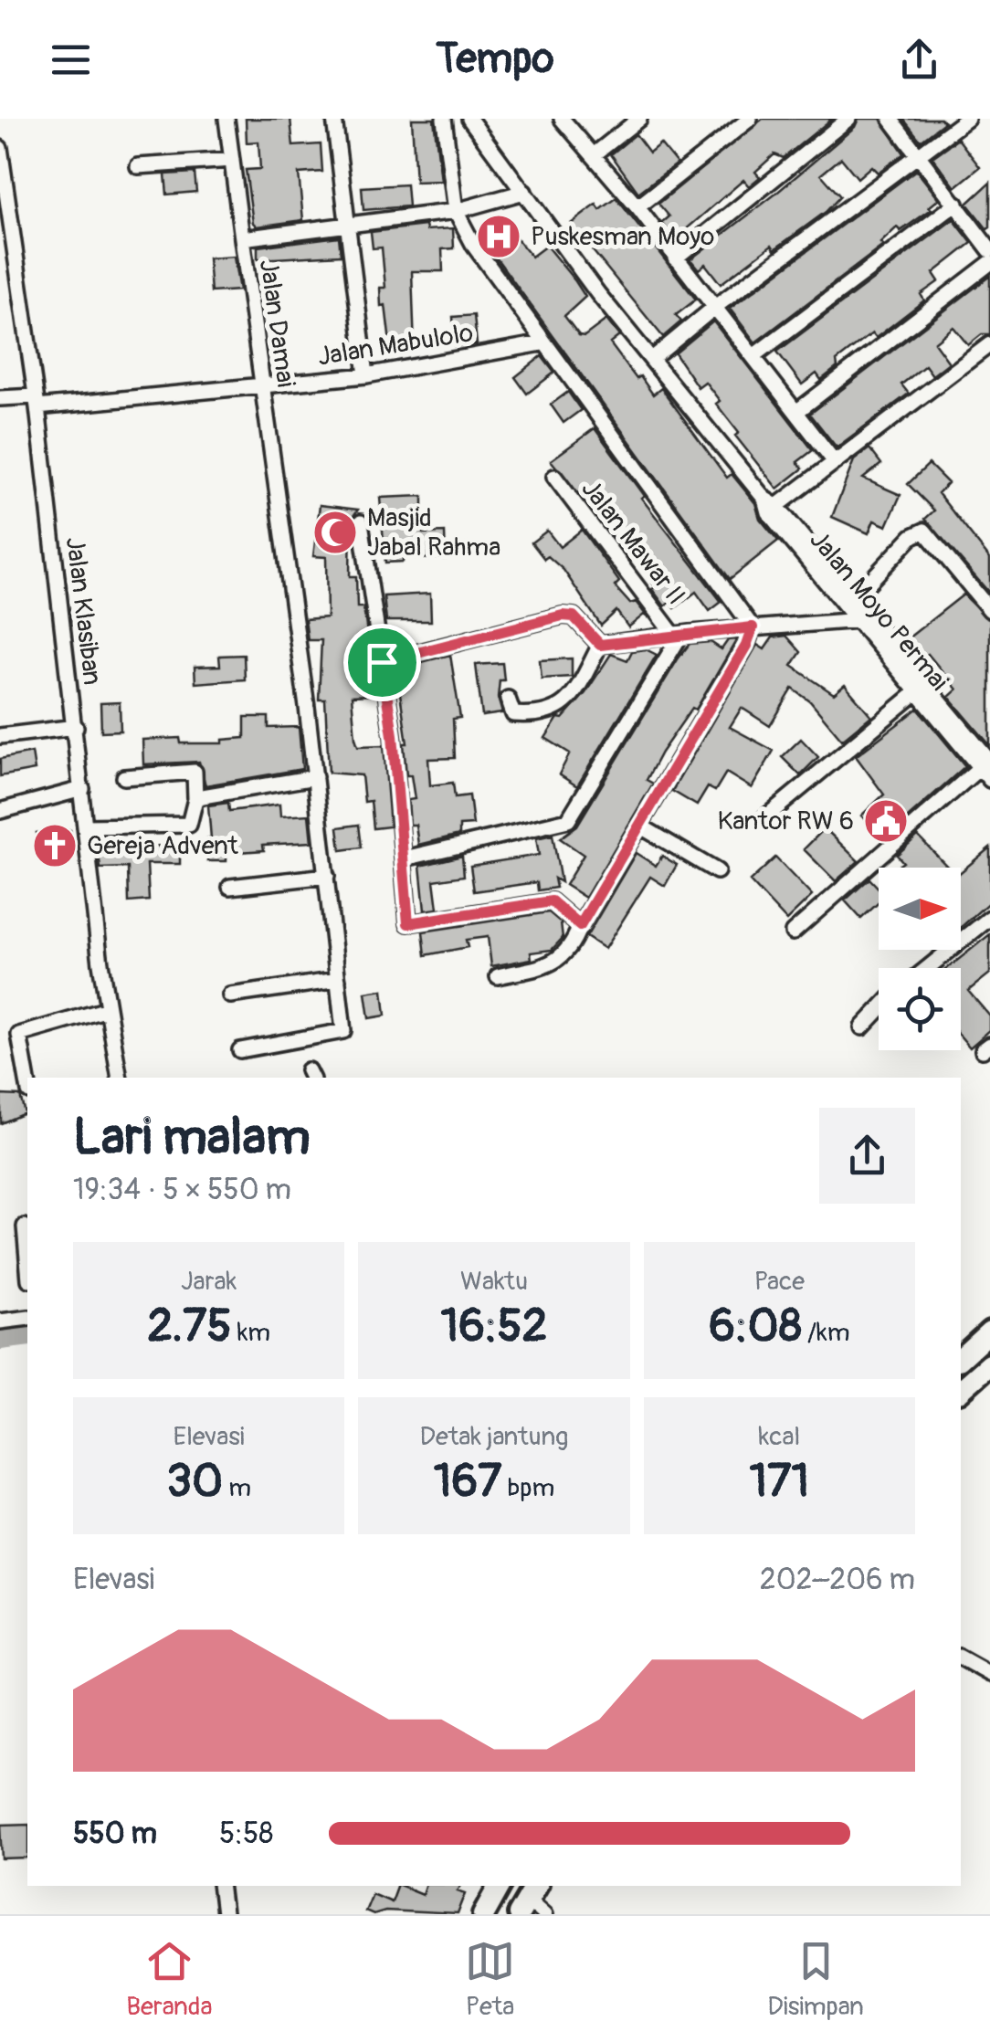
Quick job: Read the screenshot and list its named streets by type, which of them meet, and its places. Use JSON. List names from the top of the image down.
{
  "streets": {
    "street": [
      "Jalan Damai",
      "Jalan Mabulolo",
      "Jalan Mawar II",
      "Jalan Klasiban",
      "Jalan Moyo Permai"
    ]
  },
  "crossings": [
    ["Jalan Damai", "Jalan Mabulolo"],
    ["Jalan Mabulolo", "Jalan Klasiban"]
  ],
  "places": {
    "hospital": ["Puskesman Moyo"],
    "mosque": ["Masjid Jabal Rahma"],
    "public building": ["Kantor RW 6"],
    "church": ["Gereja Advent"]
  },
  "north": "right",
  "page": {
    "header": "Tempo",
    "heading": ["Lari malam", "19:34 · 5 × 550 m"],
    "stats": [
      ["Jarak", "2.75 km"],
      ["Waktu", "16:52"],
      ["Pace", "6:08 /km"],
      ["Elevasi", "30 m"],
      ["Detak jantung", "167 bpm"],
      ["kcal", "171"]
    ],
    "chart": ["Elevasi", "202–206 m"],
    "list": [
      {
        "name": "550 m",
        "note": "5:58"
      }
    ],
    "tabs": ["Beranda", "Peta", "Disimpan"]
  }
}
